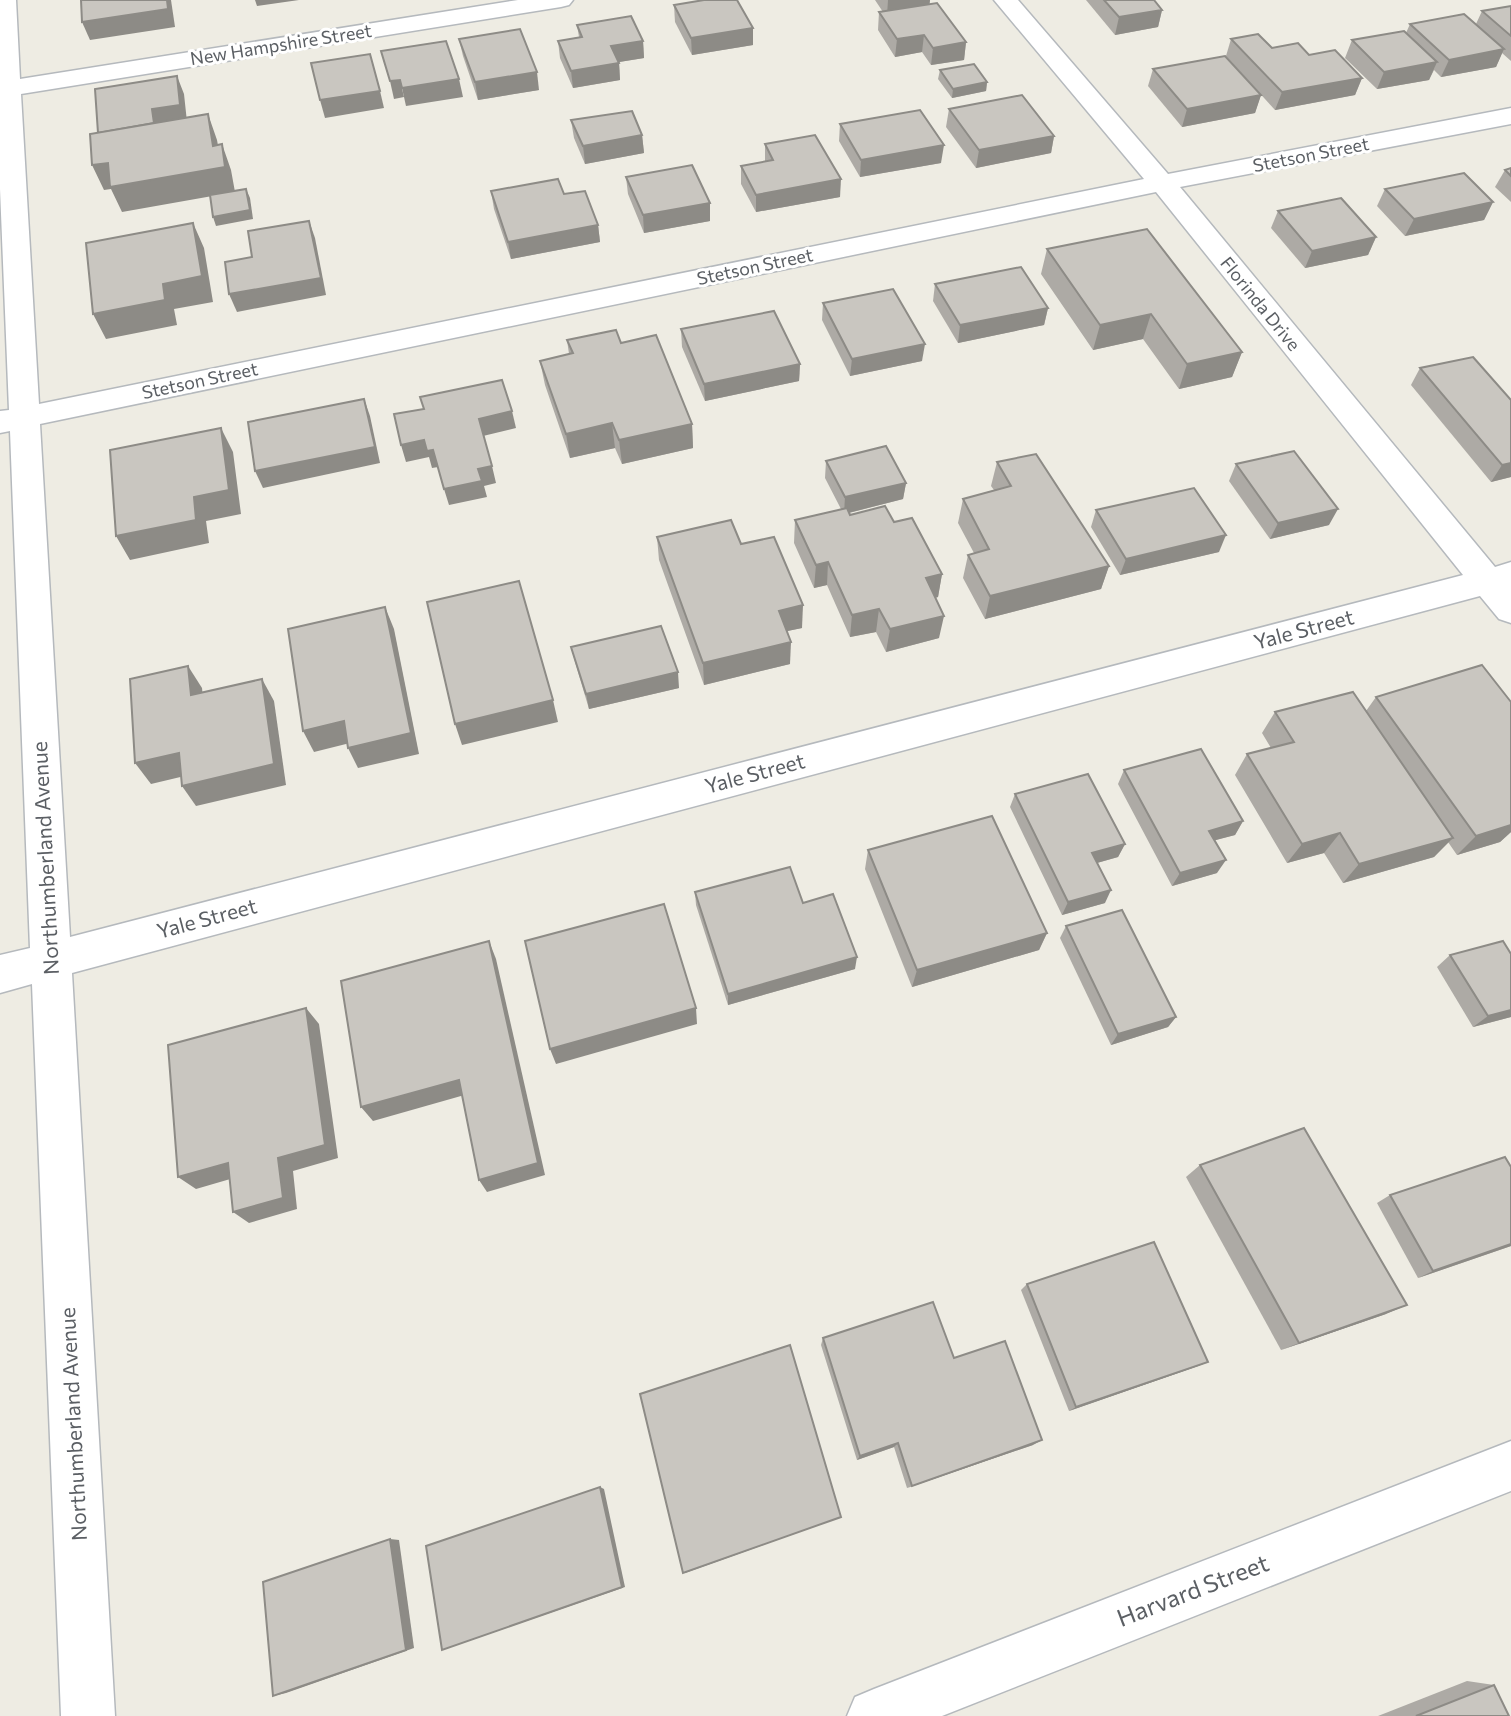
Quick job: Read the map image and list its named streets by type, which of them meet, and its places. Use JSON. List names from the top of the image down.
{
  "streets": {
    "street": [
      "New Hampshire Street",
      "Stetson Street",
      "Florinda Drive",
      "Yale Street",
      "Northumberland Avenue",
      "Harvard Street"
    ]
  },
  "crossings": [
    ["New Hampshire Street", "Northumberland Avenue"],
    ["Stetson Street", "Florinda Drive"],
    ["Stetson Street", "Northumberland Avenue"],
    ["Florinda Drive", "Yale Street"],
    ["Yale Street", "Northumberland Avenue"]
  ]
}
